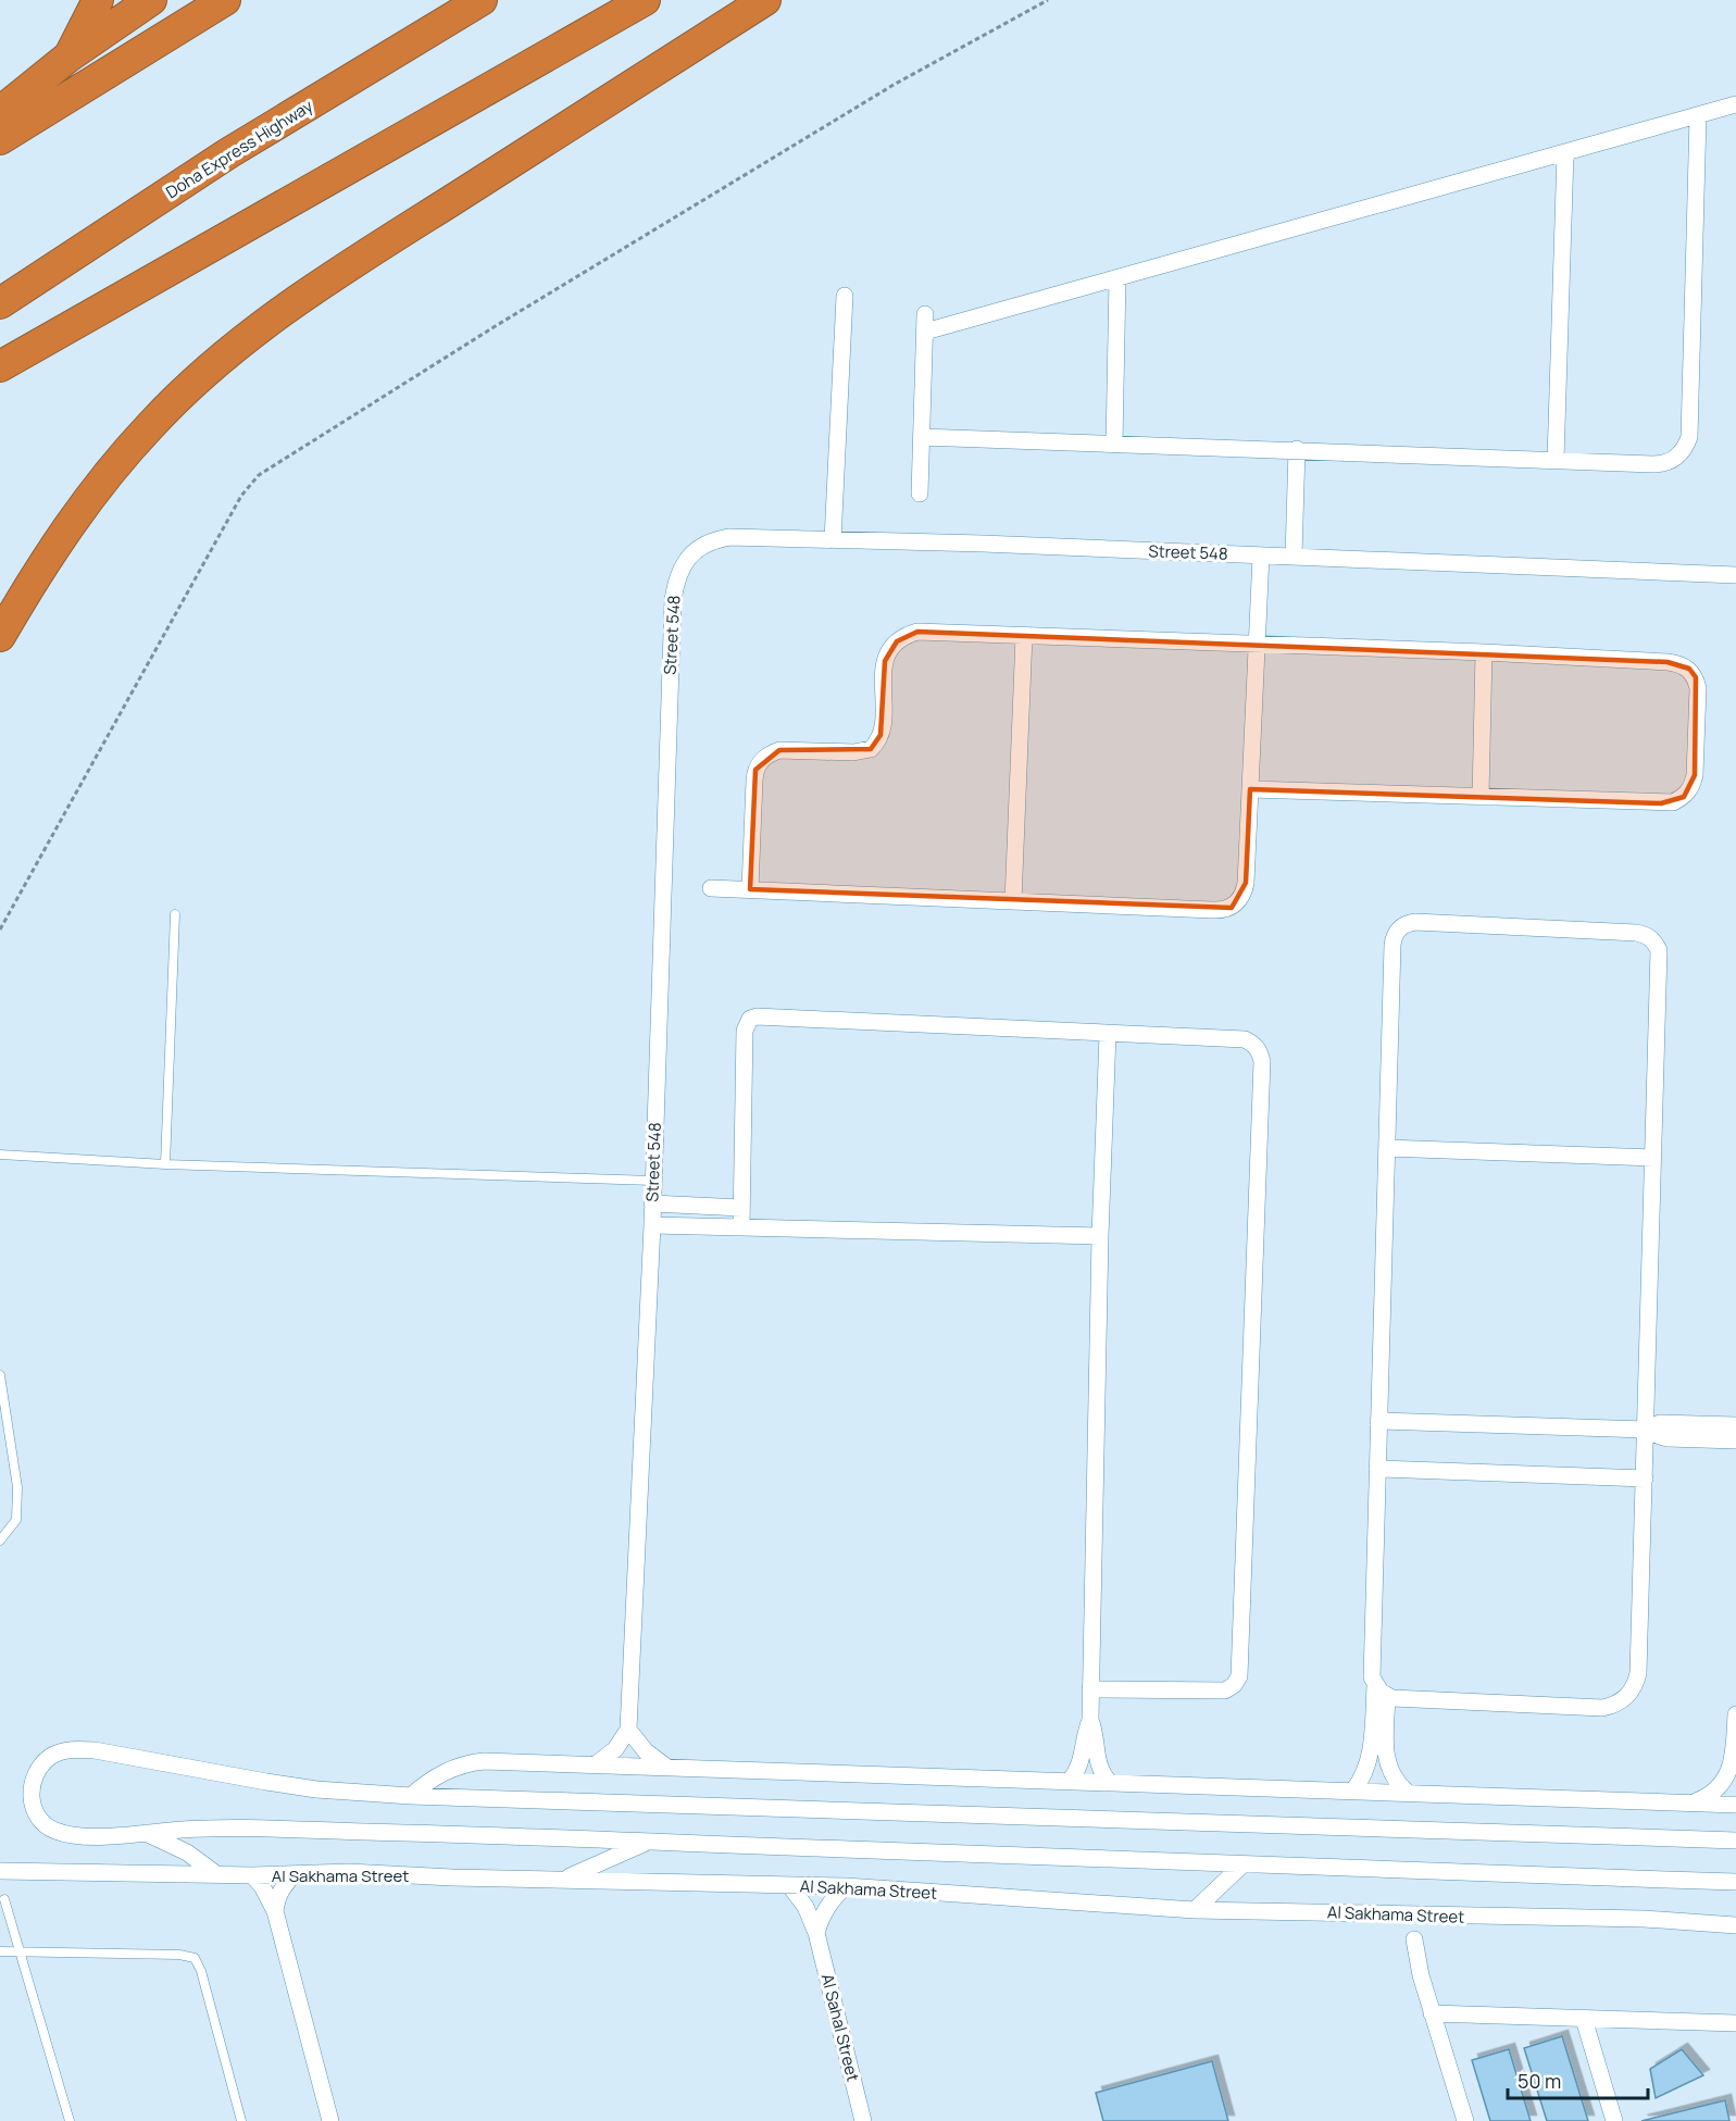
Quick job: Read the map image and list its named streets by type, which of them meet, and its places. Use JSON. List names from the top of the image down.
{
  "streets": {
    "highway": ["Doha Express Highway"],
    "street": ["Street 548", "Al Sakhama Street", "Al Sahal Street"]
  },
  "crossings": [
    ["Al Sakhama Street", "Al Sahal Street"]
  ],
  "scale_bar": "50 m"
}
